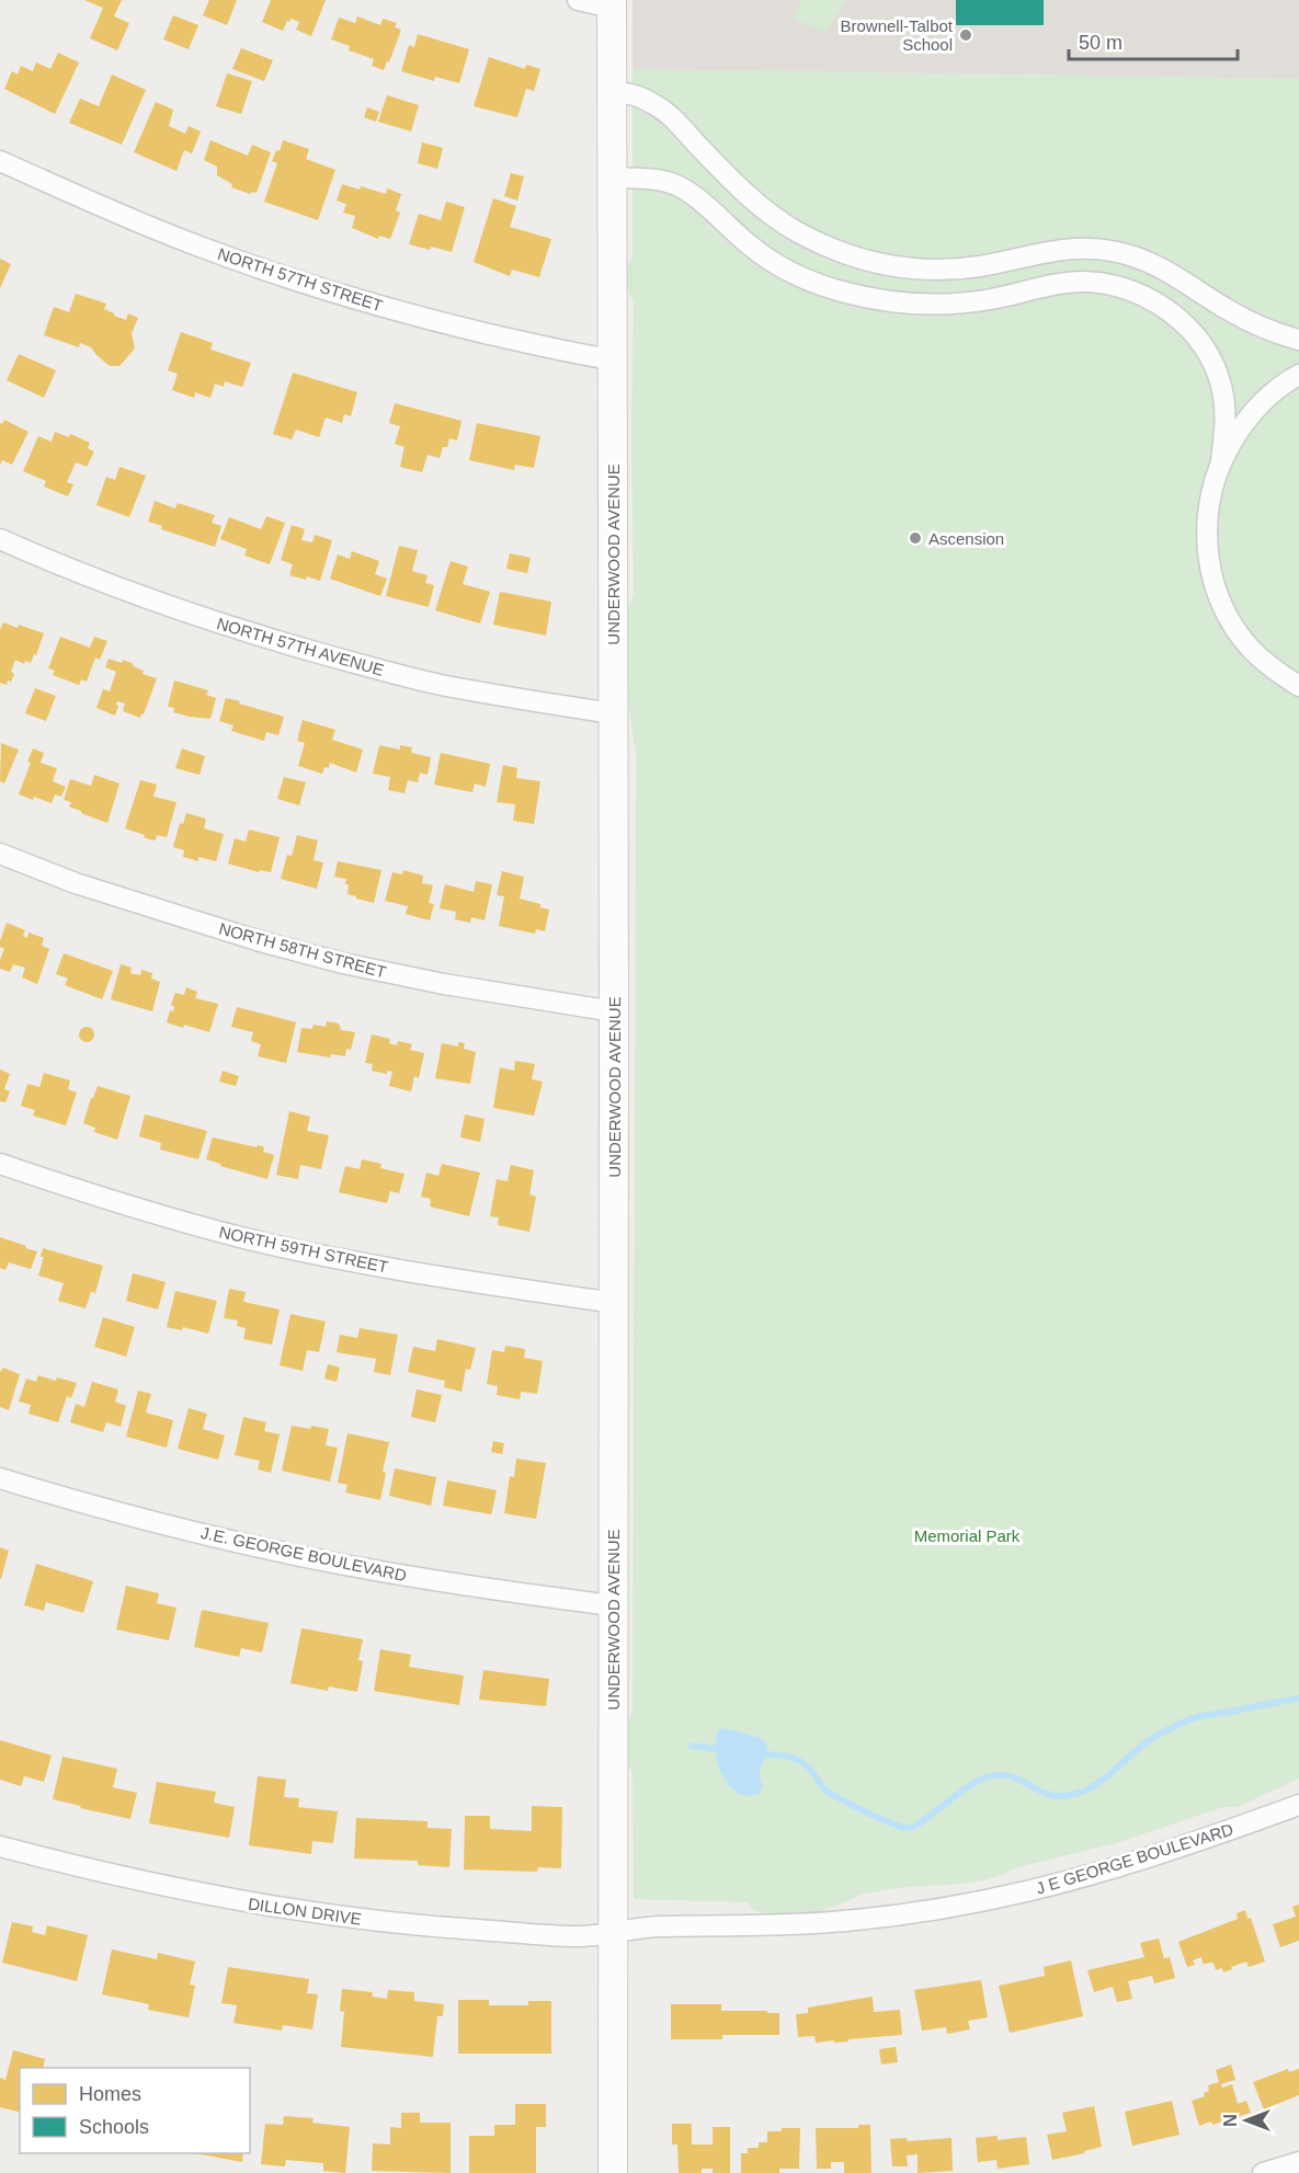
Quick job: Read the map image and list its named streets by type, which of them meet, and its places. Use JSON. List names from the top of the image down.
{
  "streets": {
    "main road": ["UNDERWOOD AVENUE"],
    "street": [
      "NORTH 57TH STREET",
      "NORTH 57TH AVENUE",
      "NORTH 58TH STREET",
      "NORTH 59TH STREET",
      "J.E. GEORGE BOULEVARD",
      "J E GEORGE BOULEVARD",
      "DILLON DRIVE"
    ]
  },
  "crossings": [
    ["NORTH 57TH STREET", "UNDERWOOD AVENUE"],
    ["UNDERWOOD AVENUE", "NORTH 57TH AVENUE"],
    ["UNDERWOOD AVENUE", "NORTH 58TH STREET"],
    ["UNDERWOOD AVENUE", "NORTH 59TH STREET"],
    ["UNDERWOOD AVENUE", "J.E. GEORGE BOULEVARD"],
    ["UNDERWOOD AVENUE", "J E GEORGE BOULEVARD"],
    ["UNDERWOOD AVENUE", "DILLON DRIVE"],
    ["J E GEORGE BOULEVARD", "DILLON DRIVE"]
  ],
  "parks": ["Memorial Park"],
  "places": ["Brownell-Talbot School", "Ascension"],
  "legend": ["Homes", "Schools"],
  "scale_bar": "50 m",
  "north": "left"
}
